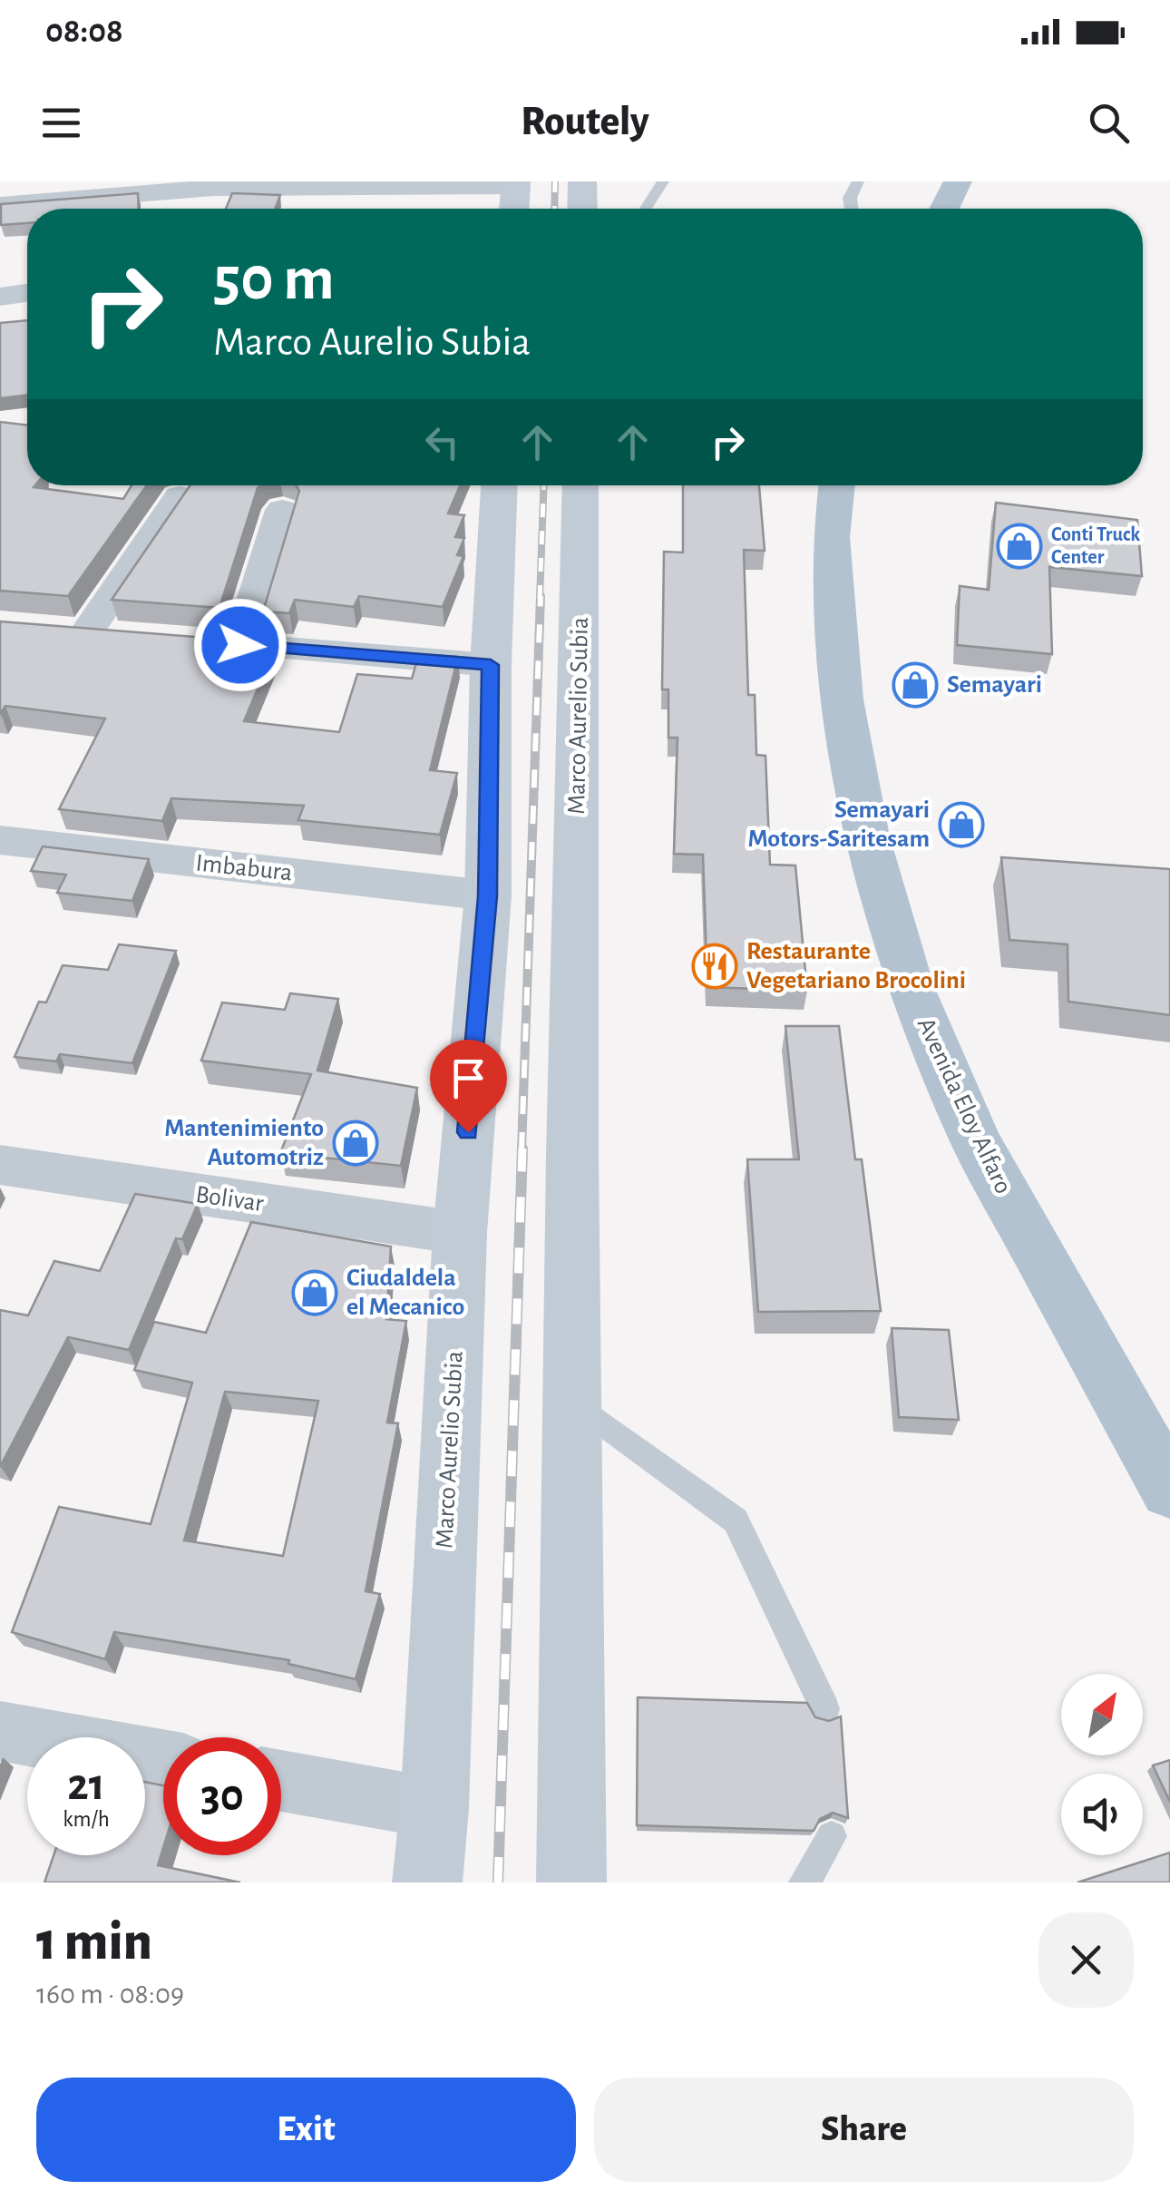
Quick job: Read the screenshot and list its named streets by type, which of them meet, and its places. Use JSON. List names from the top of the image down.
{
  "streets": {
    "main road": ["Marco Aurelio Subia", "Avenida Eloy Alfaro"],
    "street": ["Imbabura", "Bolivar"]
  },
  "crossings": [
    ["Marco Aurelio Subia", "Imbabura"],
    ["Marco Aurelio Subia", "Bolivar"]
  ],
  "places": {
    "shop": [
      "Conti Truck Center",
      "Semayari",
      "Semayari Motors-Saritesam",
      "Mantenimiento Automotriz",
      "Ciudaldela el Mecanico"
    ],
    "restaurant": ["Restaurante Vegetariano Brocolini"]
  },
  "north": "top right",
  "page": {
    "status": "08:08",
    "header": "Routely",
    "turn": ["50 m", "Marco Aurelio Subia"],
    "speed": "21 km/h",
    "limit": "30",
    "heading": ["1 min", "160 m · 08:09"],
    "buttons": ["Exit", "Share"]
  }
}
